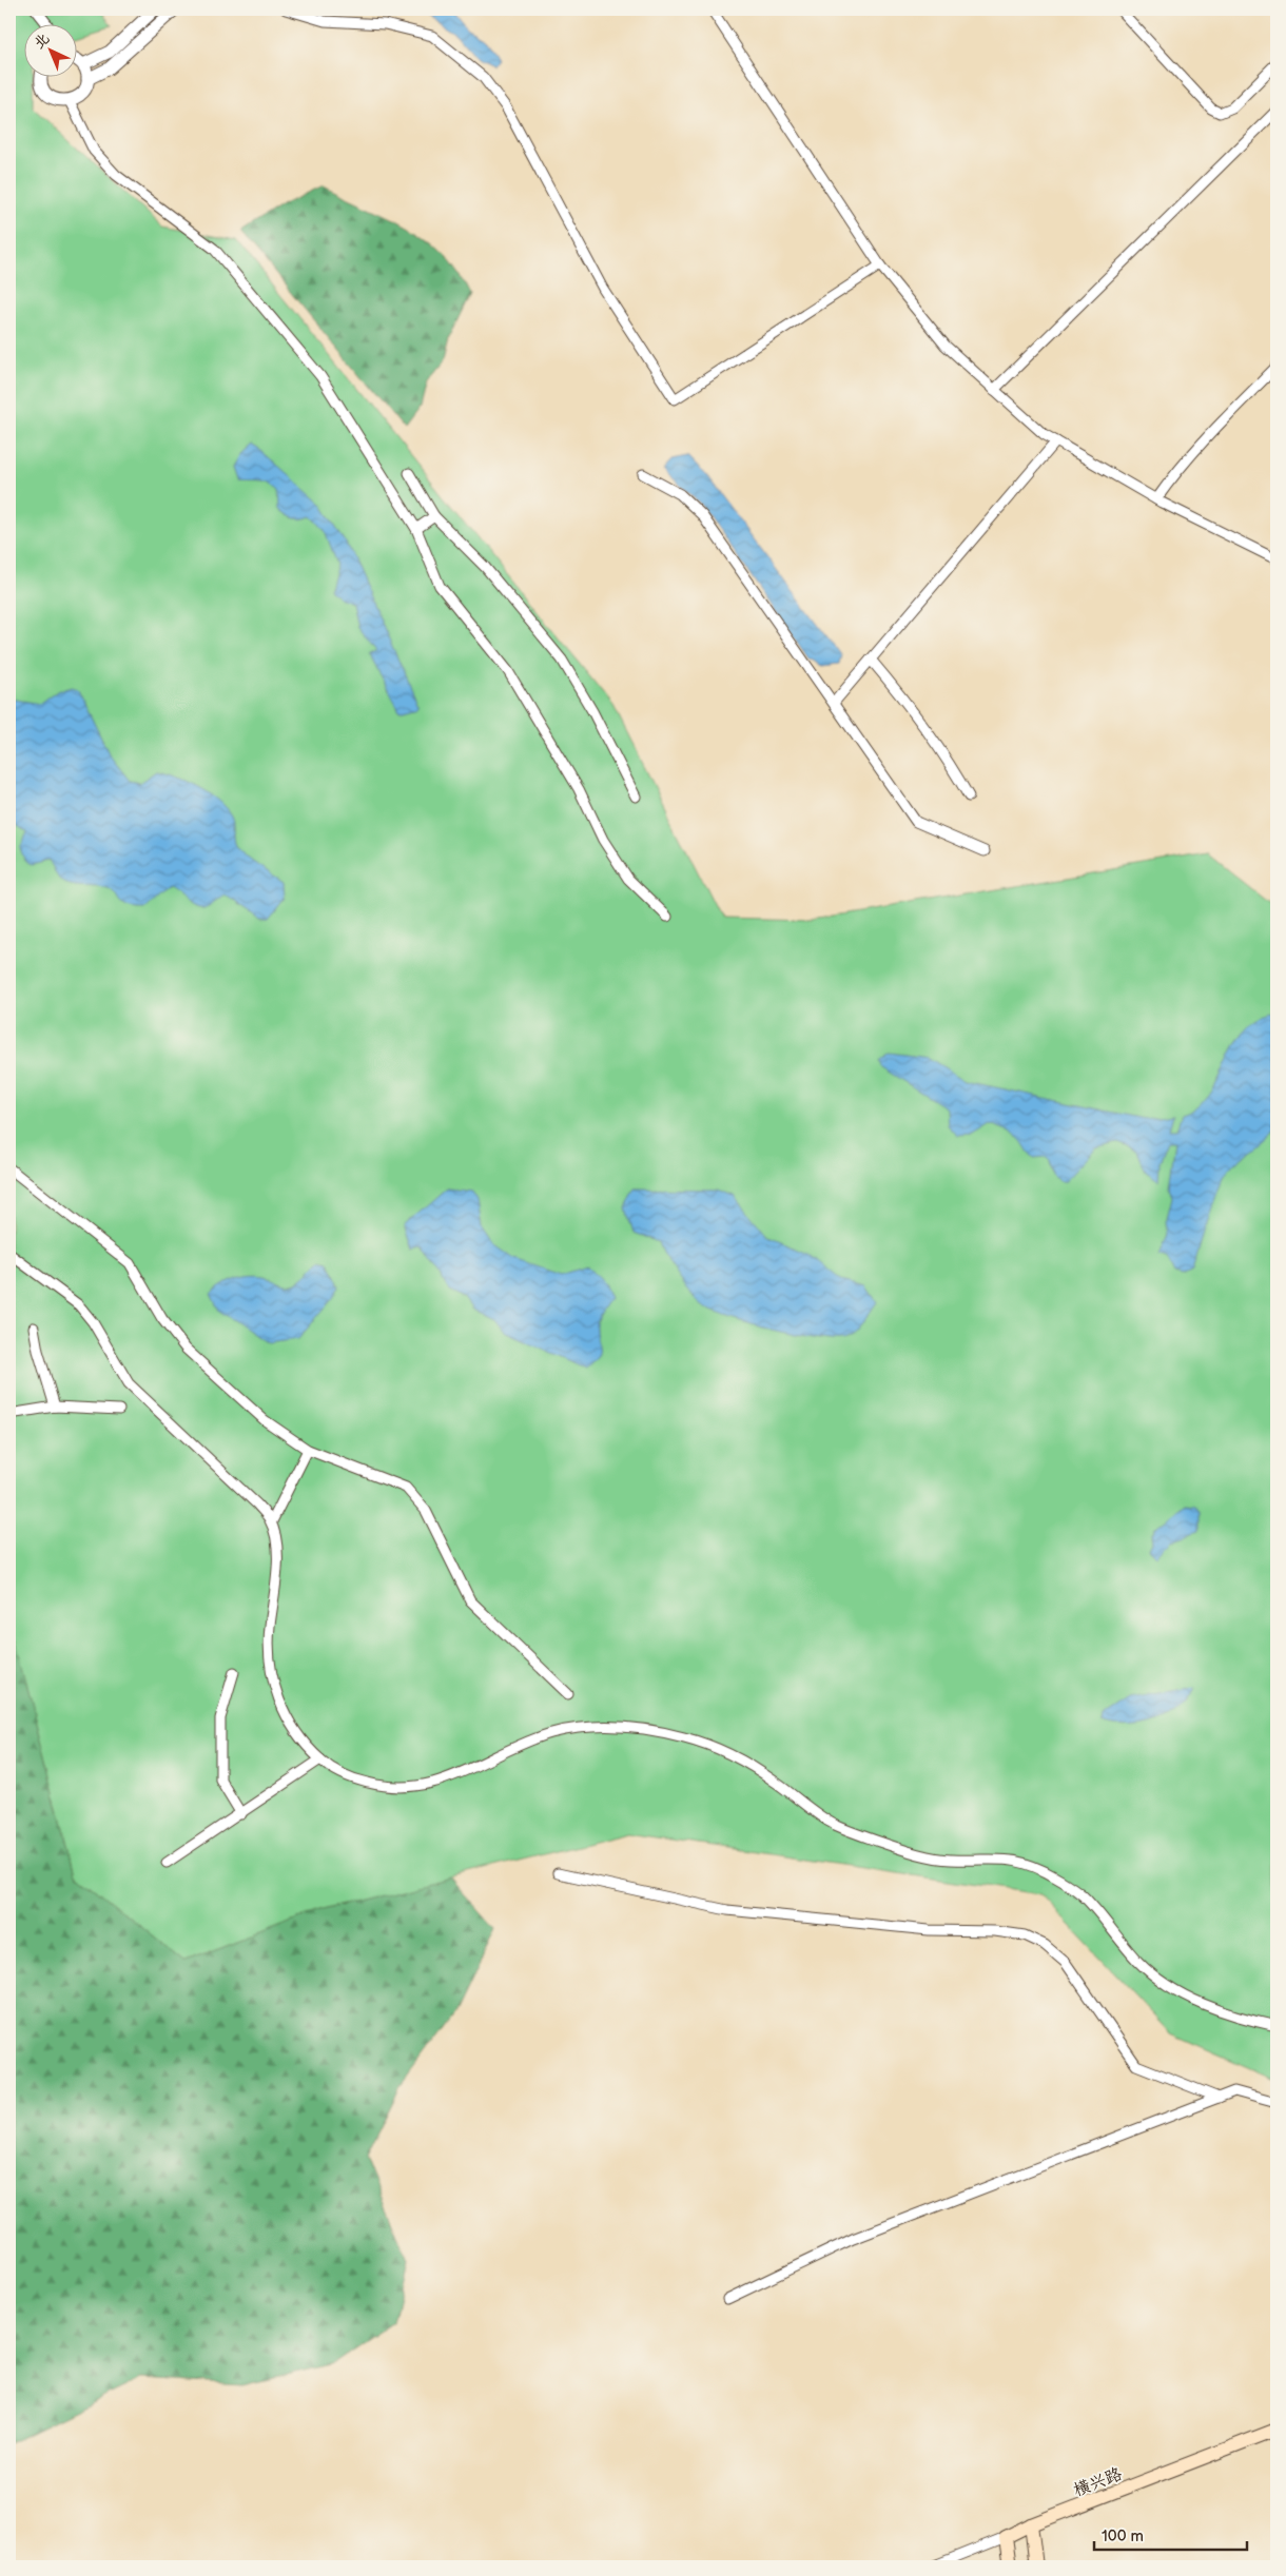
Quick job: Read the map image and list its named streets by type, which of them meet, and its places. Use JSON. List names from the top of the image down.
{
  "streets": {
    "main road": ["横兴路"]
  },
  "scale_bar": "100 m",
  "north": "top left"
}
